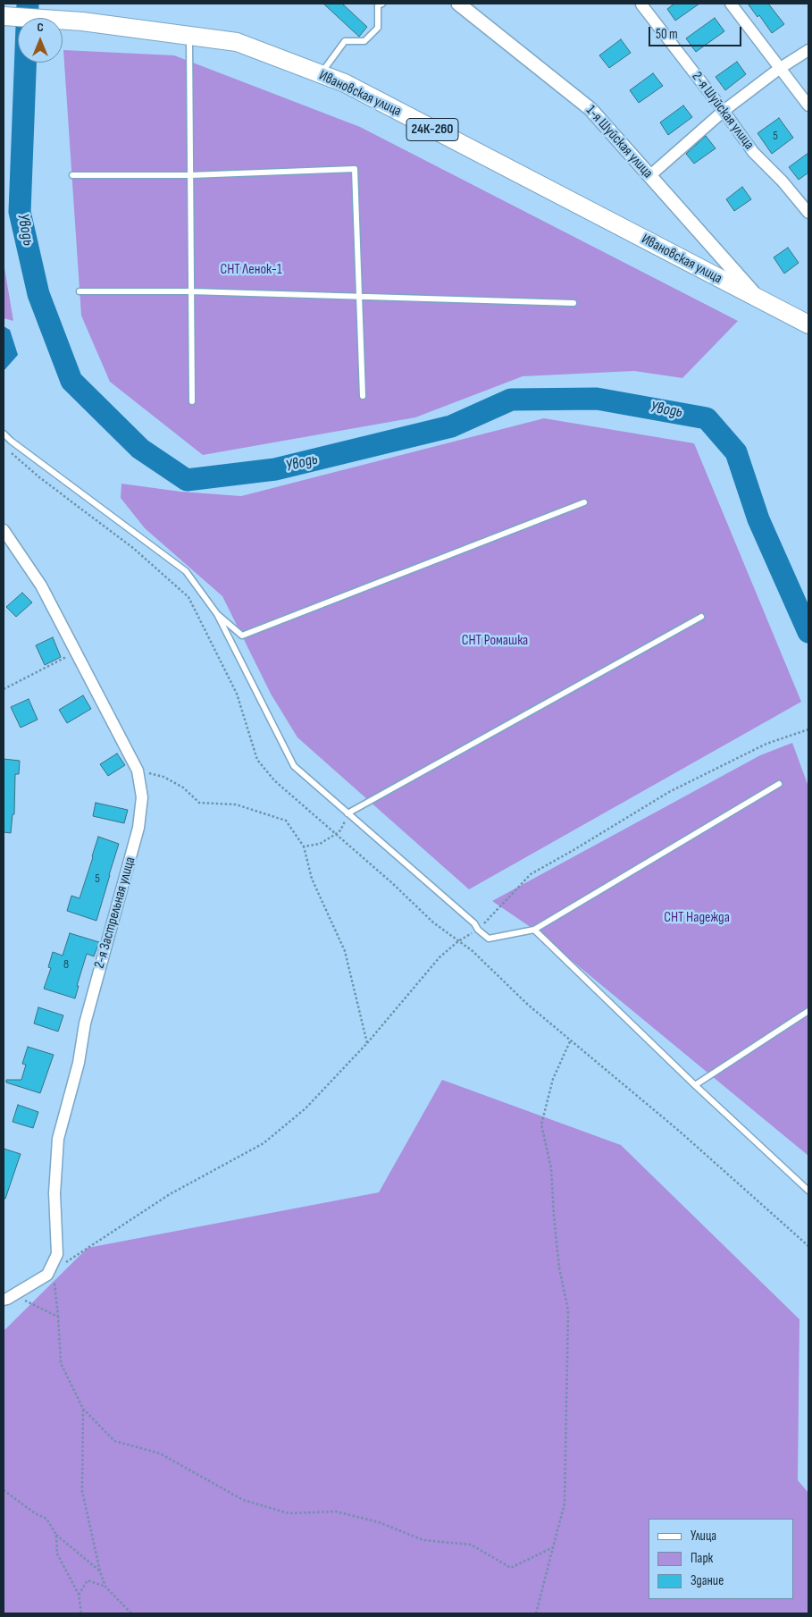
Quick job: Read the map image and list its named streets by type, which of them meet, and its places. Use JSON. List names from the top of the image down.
{
  "streets": {
    "main road": ["Ивановская улица", "24К-260"],
    "street": ["2-я Шуйская улица", "1-я Шуйская улица", "2-я Застрельная улица"]
  },
  "crossings": [
    ["Ивановская улица", "24К-260"],
    ["Ивановская улица", "1-я Шуйская улица"],
    ["24К-260", "1-я Шуйская улица"]
  ],
  "water": ["Уводь"],
  "parks": ["СНТ Ленок-1", "СНТ Ромашка", "СНТ Надежда"],
  "house_numbers": ["5", "5", "8"],
  "legend": ["Улица", "Парк", "Здание"],
  "scale_bar": "50 m",
  "north": "top"
}
